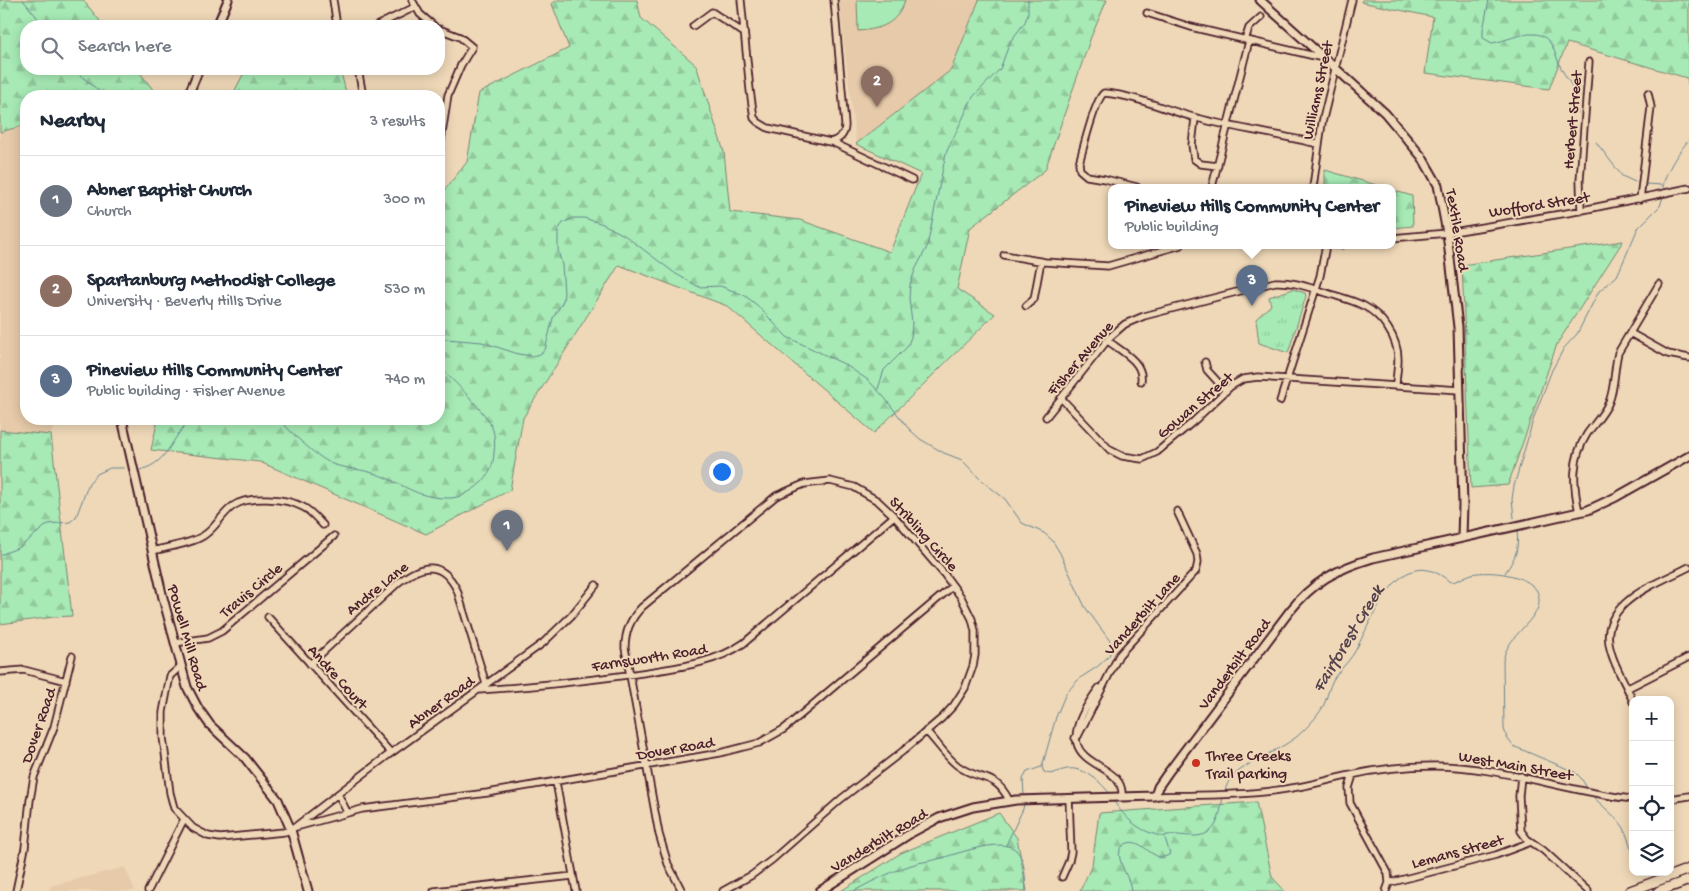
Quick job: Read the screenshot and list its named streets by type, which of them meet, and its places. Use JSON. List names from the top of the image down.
{
  "streets": {
    "street": [
      "Williams Street",
      "Herbert Street",
      "Wofford Street",
      "Textile Road",
      "Fisher Avenue",
      "Gowan Street",
      "Stribling Circle",
      "Andre Lane",
      "Travis Circle",
      "Vanderbilt Lane",
      "Powell Mill Road",
      "Farnsworth Road",
      "Vanderbilt Road",
      "Andre Court",
      "Abner Road",
      "Dover Road",
      "West Main Street",
      "Lemans Street"
    ]
  },
  "crossings": [
    ["Williams Street", "Textile Road"],
    ["Herbert Street", "Wofford Street"],
    ["Wofford Street", "Textile Road"],
    ["Textile Road", "Gowan Street"],
    ["Textile Road", "Vanderbilt Road"],
    ["Fisher Avenue", "Gowan Street"],
    ["Stribling Circle", "Farnsworth Road"],
    ["Stribling Circle", "Dover Road"],
    ["Andre Lane", "Andre Court"],
    ["Andre Lane", "Abner Road"],
    ["Travis Circle", "Powell Mill Road"],
    ["Vanderbilt Lane", "Vanderbilt Road"],
    ["Powell Mill Road", "Abner Road"],
    ["Powell Mill Road", "Dover Road"],
    ["Farnsworth Road", "Abner Road"],
    ["Vanderbilt Road", "West Main Street"],
    ["Andre Court", "Abner Road"],
    ["Abner Road", "Dover Road"]
  ],
  "water": ["Fairforest Creek"],
  "places": ["Three Creeks Trail parking"],
  "page": {
    "search": "Search here",
    "pins": ["2", "3", "1"],
    "heading": ["Nearby", "3 results"],
    "list": [
      {
        "mark": "1",
        "name": "Abner Baptist Church",
        "note": "Church",
        "value": "300 m"
      },
      {
        "mark": "2",
        "name": "Spartanburg Methodist College",
        "note": "University · Beverly Hills Drive",
        "value": "530 m"
      },
      {
        "mark": "3",
        "name": "Pineview Hills Community Center",
        "note": "Public building · Fisher Avenue",
        "value": "740 m"
      }
    ],
    "popup": ["Pineview Hills Community Center", "Public building"],
    "map_buttons": ["+", "−"]
  }
}
